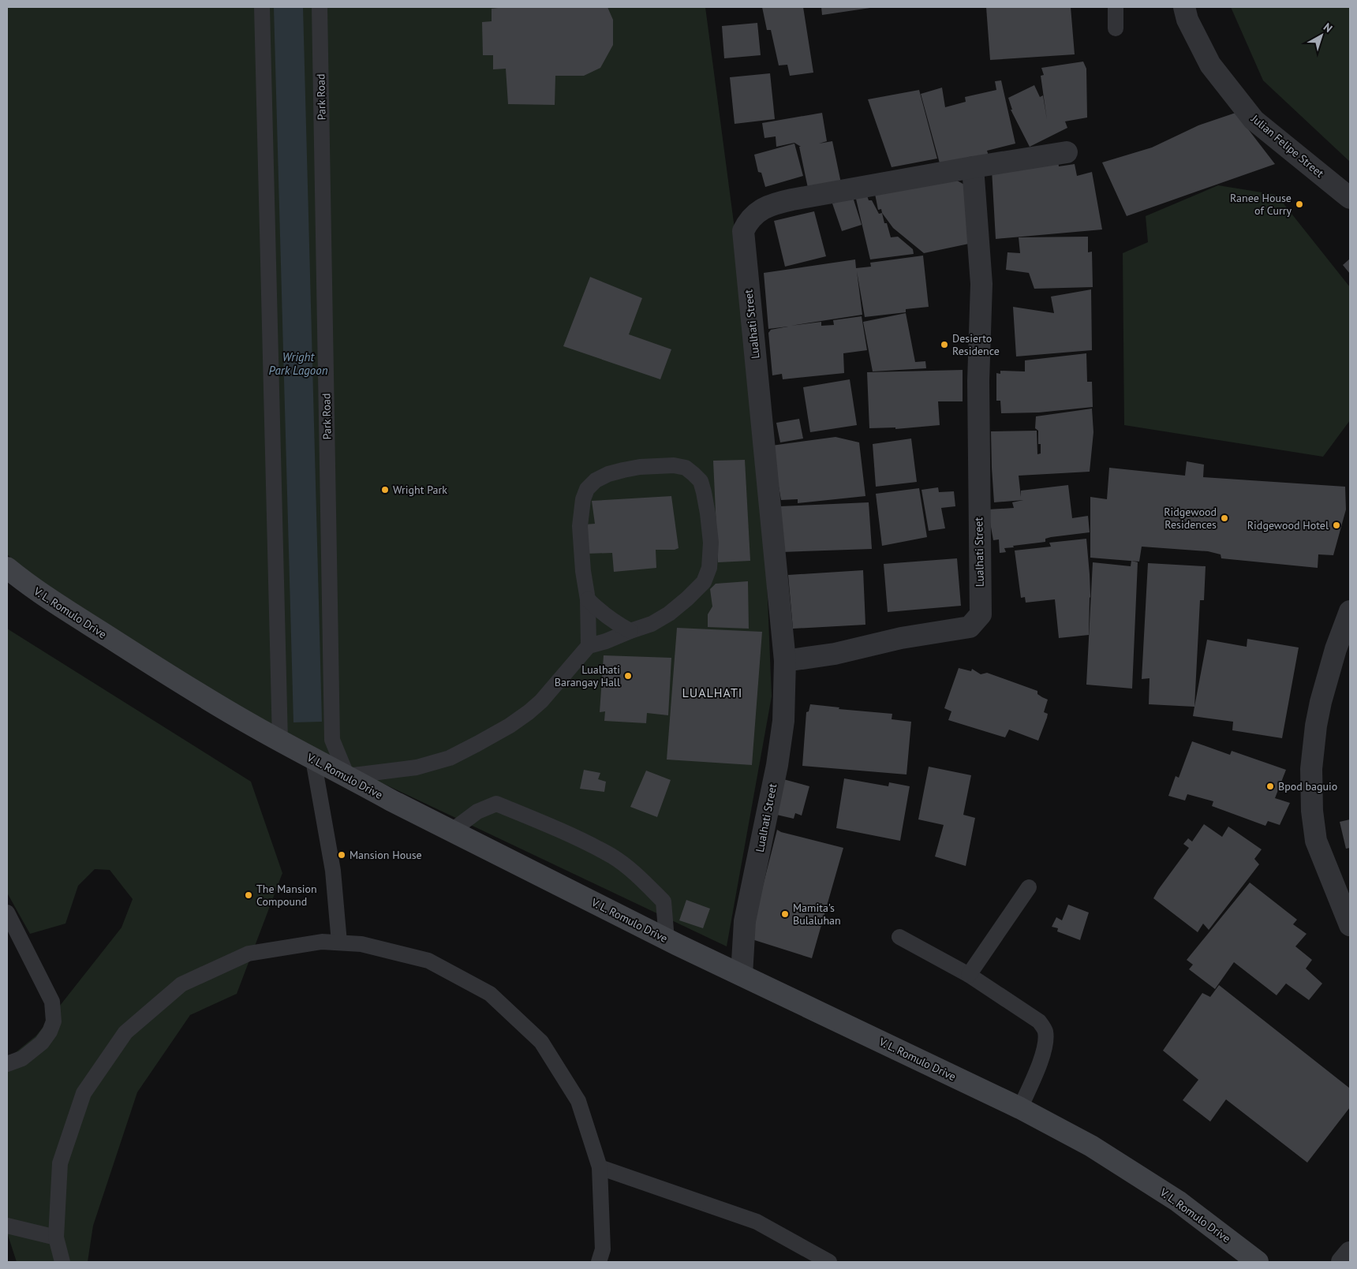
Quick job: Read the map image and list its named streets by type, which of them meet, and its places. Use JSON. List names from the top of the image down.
{
  "streets": {
    "main road": ["V. L. Romulo Drive"],
    "street": ["Julian Felipe Street", "Lualhati Street"],
    "lane": ["Park Road"]
  },
  "crossings": [
    ["Park Road", "V. L. Romulo Drive"],
    ["Lualhati Street", "V. L. Romulo Drive"]
  ],
  "districts": ["LUALHATI"],
  "water": ["Wright Park Lagoon"],
  "places": [
    "Ranee House of Curry",
    "Desierto Residence",
    "Wright Park",
    "Ridgewood Residences",
    "Ridgewood Hotel",
    "Lualhati Barangay Hall",
    "Bpod baguio",
    "Mansion House",
    "The Mansion Compound",
    "Mamita's Bulaluhan"
  ],
  "north": "top right"
}
